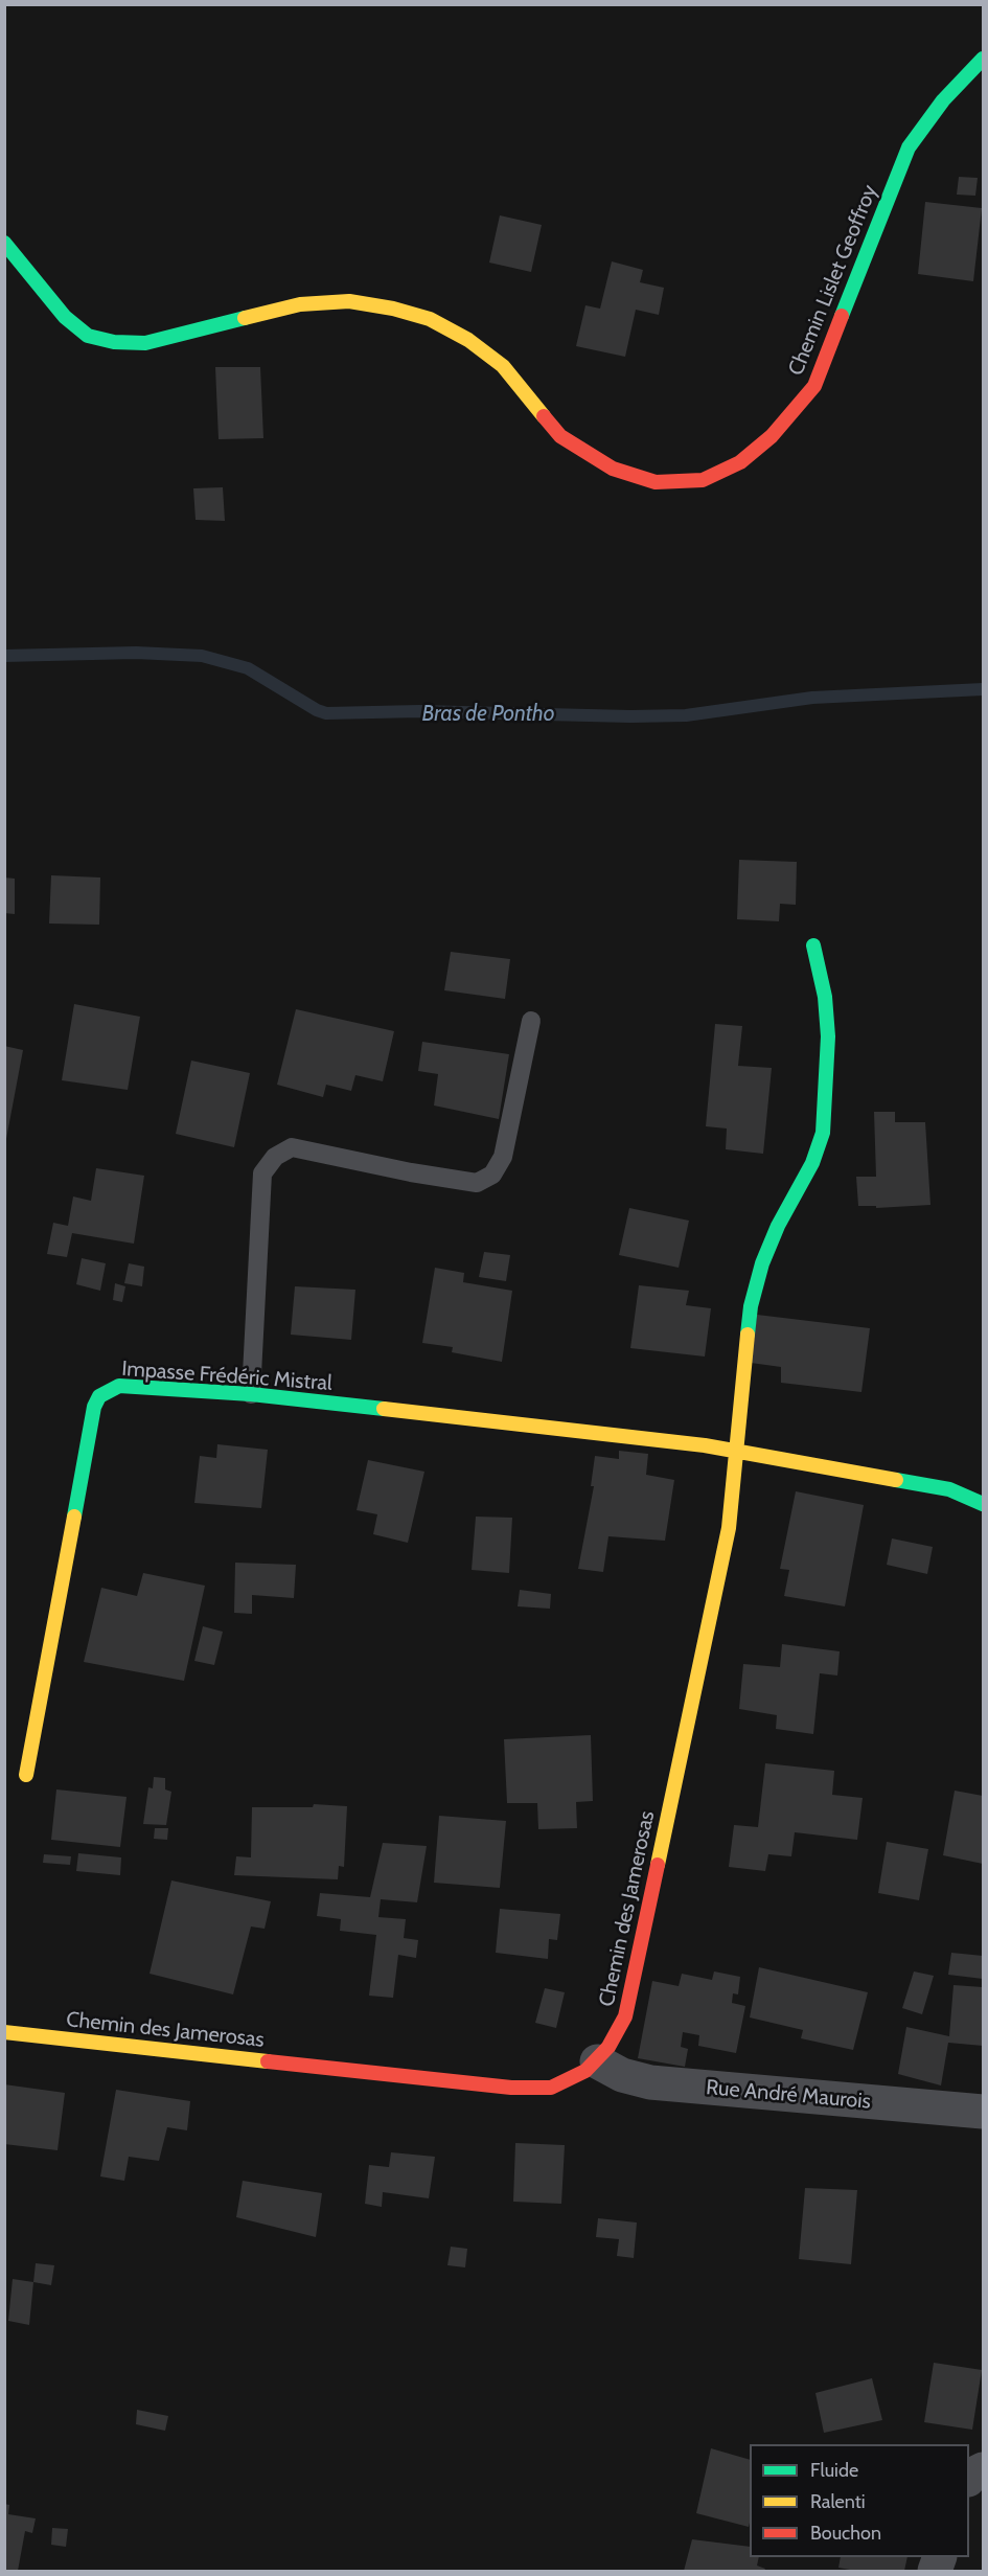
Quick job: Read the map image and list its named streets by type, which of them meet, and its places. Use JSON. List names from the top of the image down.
{
  "streets": {
    "street": [
      "Chemin Lislet Geoffroy",
      "Impasse Frédéric Mistral",
      "Chemin des Jamerosas",
      "Rue André Maurois"
    ]
  },
  "crossings": [
    ["Impasse Frédéric Mistral", "Chemin des Jamerosas"],
    ["Chemin des Jamerosas", "Rue André Maurois"]
  ],
  "water": ["Bras de Pontho"],
  "legend": ["Fluide", "Ralenti", "Bouchon"]
}
